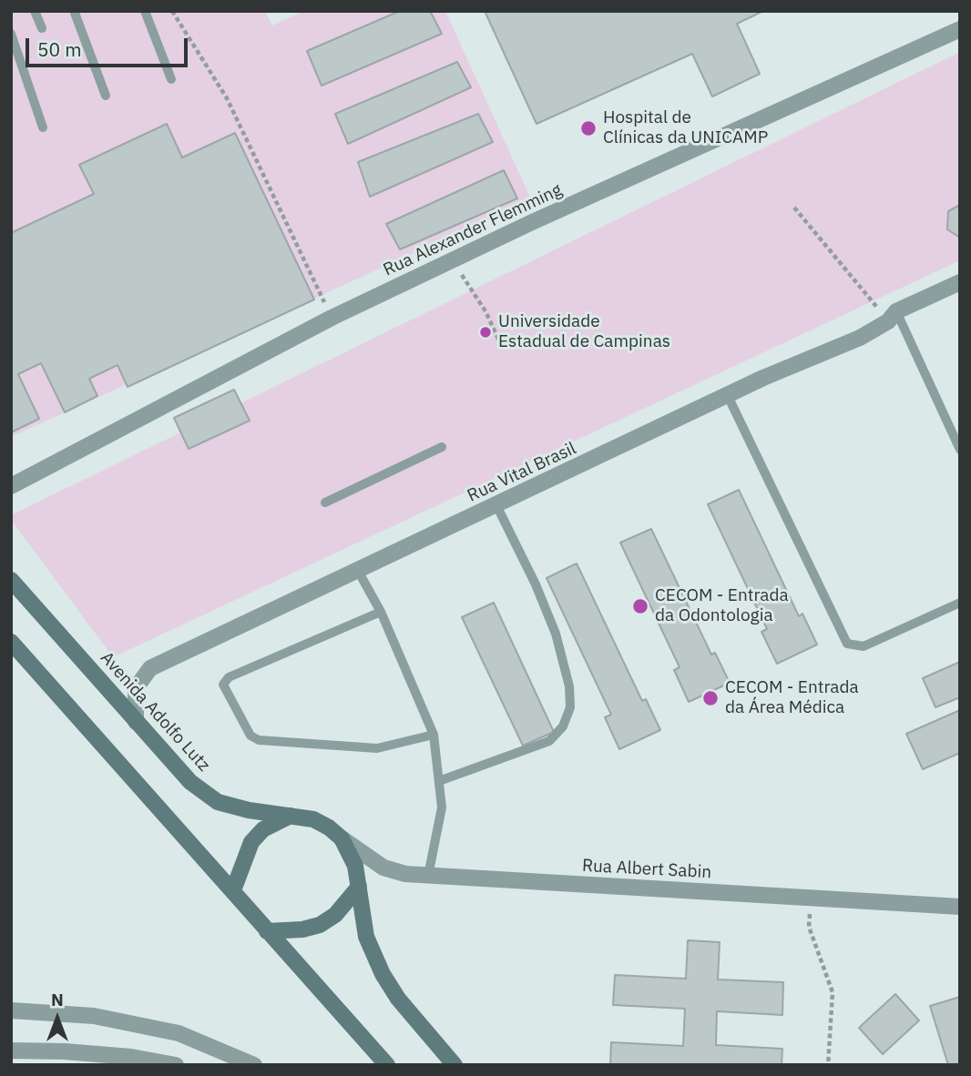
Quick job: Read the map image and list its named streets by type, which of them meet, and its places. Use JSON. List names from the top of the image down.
{
  "streets": {
    "main road": ["Avenida Adolfo Lutz"],
    "street": ["Rua Alexander Flemming", "Rua Vital Brasil", "Rua Albert Sabin"]
  },
  "crossings": [
    ["Rua Vital Brasil", "Avenida Adolfo Lutz"],
    ["Avenida Adolfo Lutz", "Rua Albert Sabin"]
  ],
  "places": [
    "Hospital de Clínicas da UNICAMP",
    "Universidade Estadual de Campinas",
    "CECOM - Entrada da Odontologia",
    "CECOM - Entrada da Área Médica"
  ],
  "scale_bar": "50 m",
  "north": "top"
}
